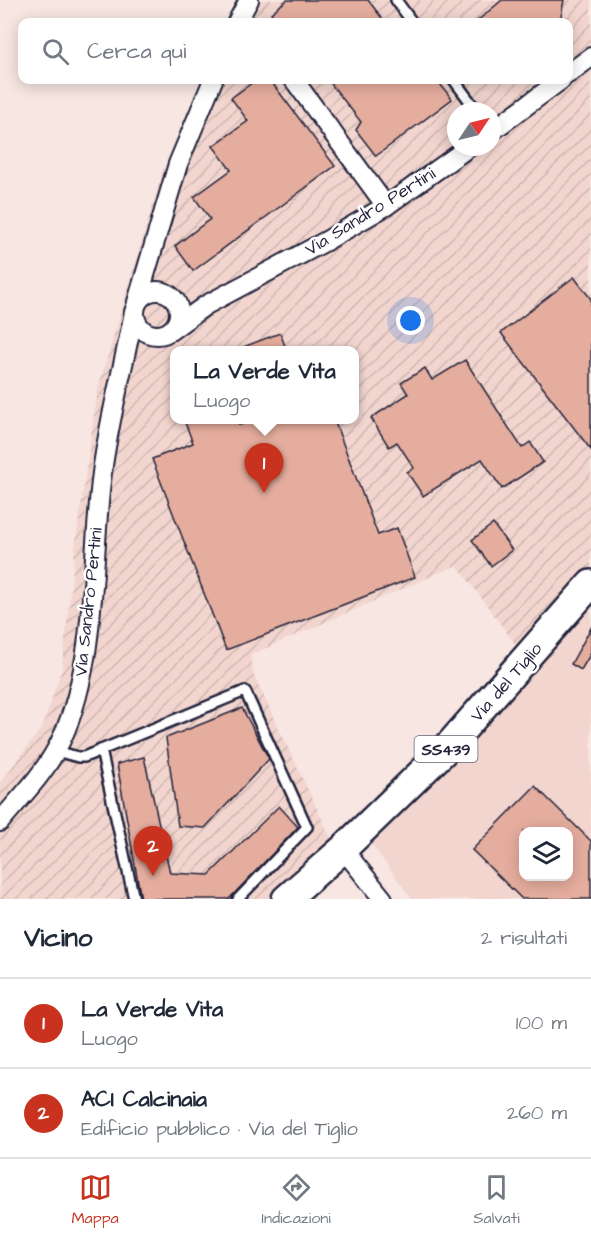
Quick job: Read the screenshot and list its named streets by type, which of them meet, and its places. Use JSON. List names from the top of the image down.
{
  "streets": {
    "main road": ["Via del Tiglio", "SS439"],
    "street": ["Via Sandro Pertini"]
  },
  "north": "top right",
  "page": {
    "search": "Cerca qui",
    "popup": ["La Verde Vita", "Luogo"],
    "pins": ["1", "2"],
    "heading": ["Vicino", "2 risultati"],
    "list": [
      {
        "mark": "1",
        "name": "La Verde Vita",
        "note": "Luogo",
        "value": "100 m"
      },
      {
        "mark": "2",
        "name": "ACI Calcinaia",
        "note": "Edificio pubblico · Via del Tiglio",
        "value": "260 m"
      }
    ],
    "nav": ["Mappa", "Indicazioni", "Salvati"]
  }
}
